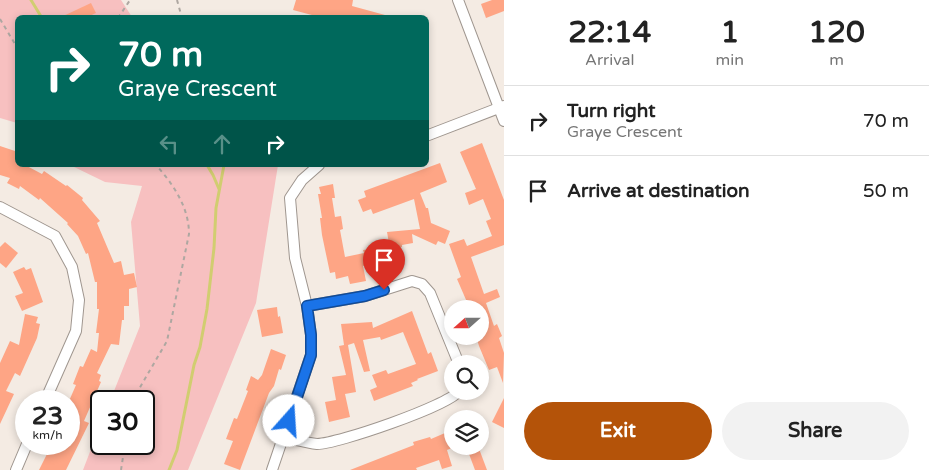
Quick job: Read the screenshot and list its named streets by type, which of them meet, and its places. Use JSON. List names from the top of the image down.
{
  "north": "left",
  "page": {
    "eta": [
      "22:14",
      "Arrival",
      "1",
      "min",
      "120",
      "m"
    ],
    "turn": ["70 m", "Graye Crescent"],
    "list": [
      {
        "name": "Turn right",
        "note": "Graye Crescent",
        "value": "70 m"
      },
      {
        "name": "Arrive at destination",
        "value": "50 m"
      }
    ],
    "speed": "23 km/h",
    "limit": "30",
    "buttons": ["Exit", "Share"]
  }
}
